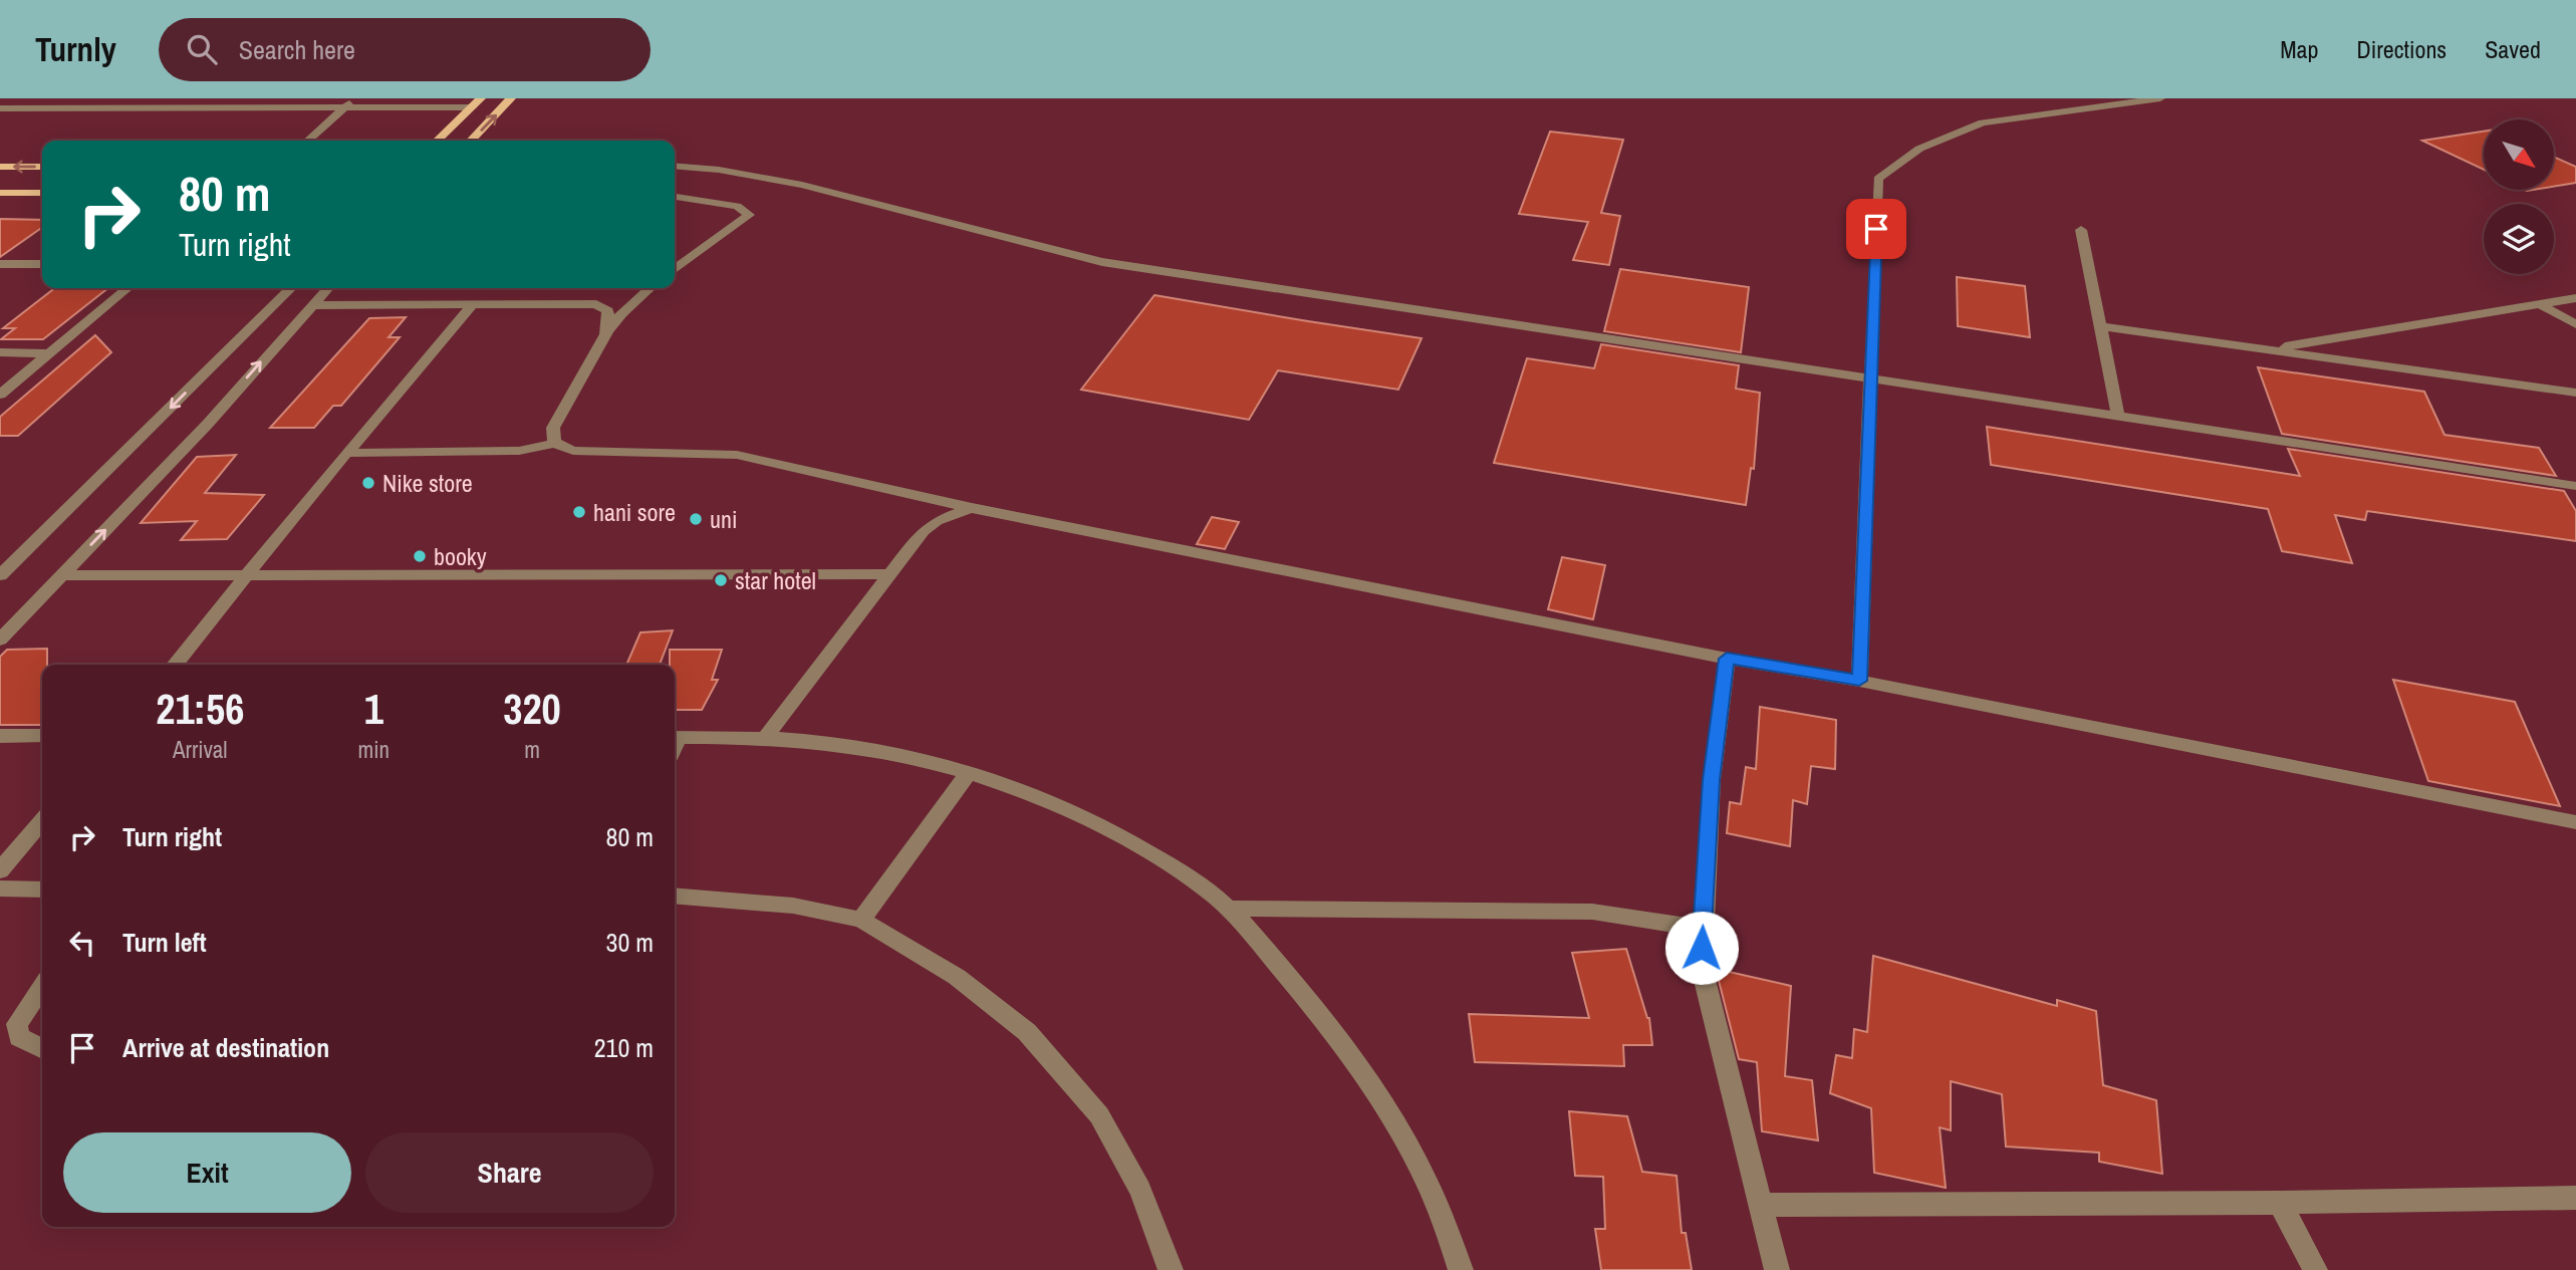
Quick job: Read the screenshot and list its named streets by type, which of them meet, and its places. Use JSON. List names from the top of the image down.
{
  "places": [
    "Nike store",
    "hani sore",
    "uni",
    "booky",
    "star hotel"
  ],
  "north": "bottom right",
  "page": {
    "header": "Turnly",
    "search": "Search here",
    "nav": ["Map", "Directions", "Saved"],
    "turn": ["80 m", "Turn right"],
    "eta": [
      "21:56",
      "Arrival",
      "1",
      "min",
      "320",
      "m"
    ],
    "list": [
      {
        "name": "Turn right",
        "value": "80 m"
      },
      {
        "name": "Turn left",
        "value": "30 m"
      },
      {
        "name": "Arrive at destination",
        "value": "210 m"
      }
    ],
    "buttons": ["Exit", "Share"]
  }
}
